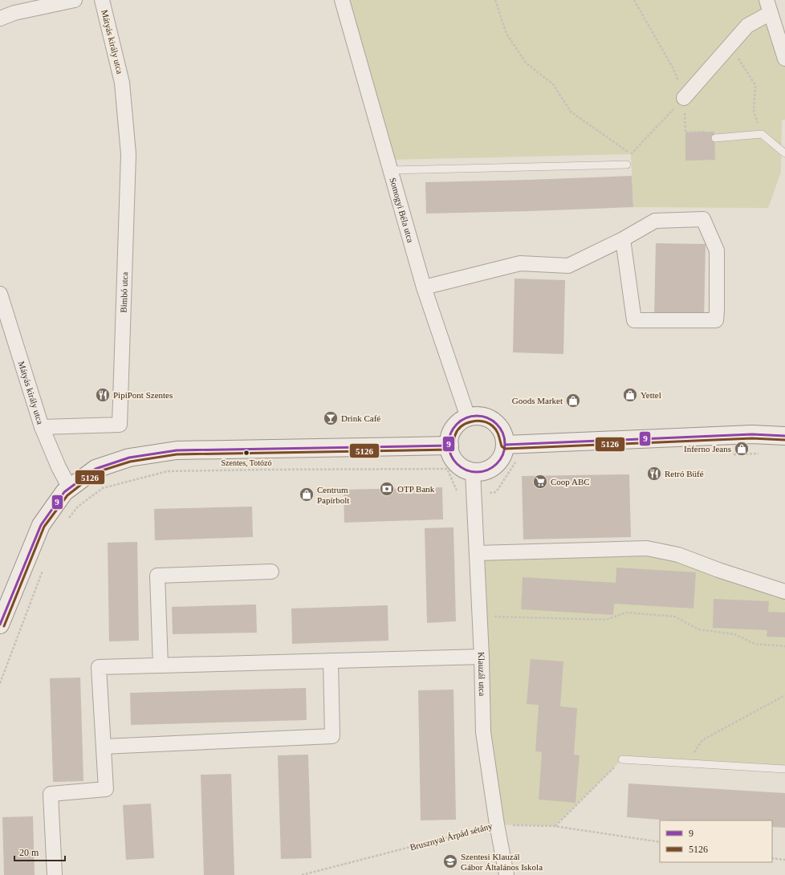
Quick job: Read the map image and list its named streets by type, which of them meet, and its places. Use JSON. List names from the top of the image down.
{
  "streets": {
    "street": [
      "Mátyás király utca",
      "Somogyi Béla utca",
      "Bimbó utca",
      "Klauzál utca"
    ],
    "path": ["Brusznyai Árpád sétány"]
  },
  "crossings": [
    ["Mátyás király utca", "Bimbó utca"],
    ["Somogyi Béla utca", "Klauzál utca"],
    ["Klauzál utca", "Brusznyai Árpád sétány"]
  ],
  "places": {
    "restaurant": ["PipiPont Szentes", "Retró Büfé"],
    "shop": [
      "Yettel",
      "Goods Market",
      "Inferno Jeans",
      "Centrum Papírbolt"
    ],
    "bar": ["Drink Café"],
    "other": ["Szentes, Totózó"],
    "supermarket": ["Coop ABC"],
    "bank": ["OTP Bank"],
    "school or university": ["Szentesi Klauzál Gábor Általános Iskola"]
  },
  "lines": ["transit line 9", "transit line 5126"],
  "legend": ["9", "5126"],
  "scale_bar": "20 m"
}
